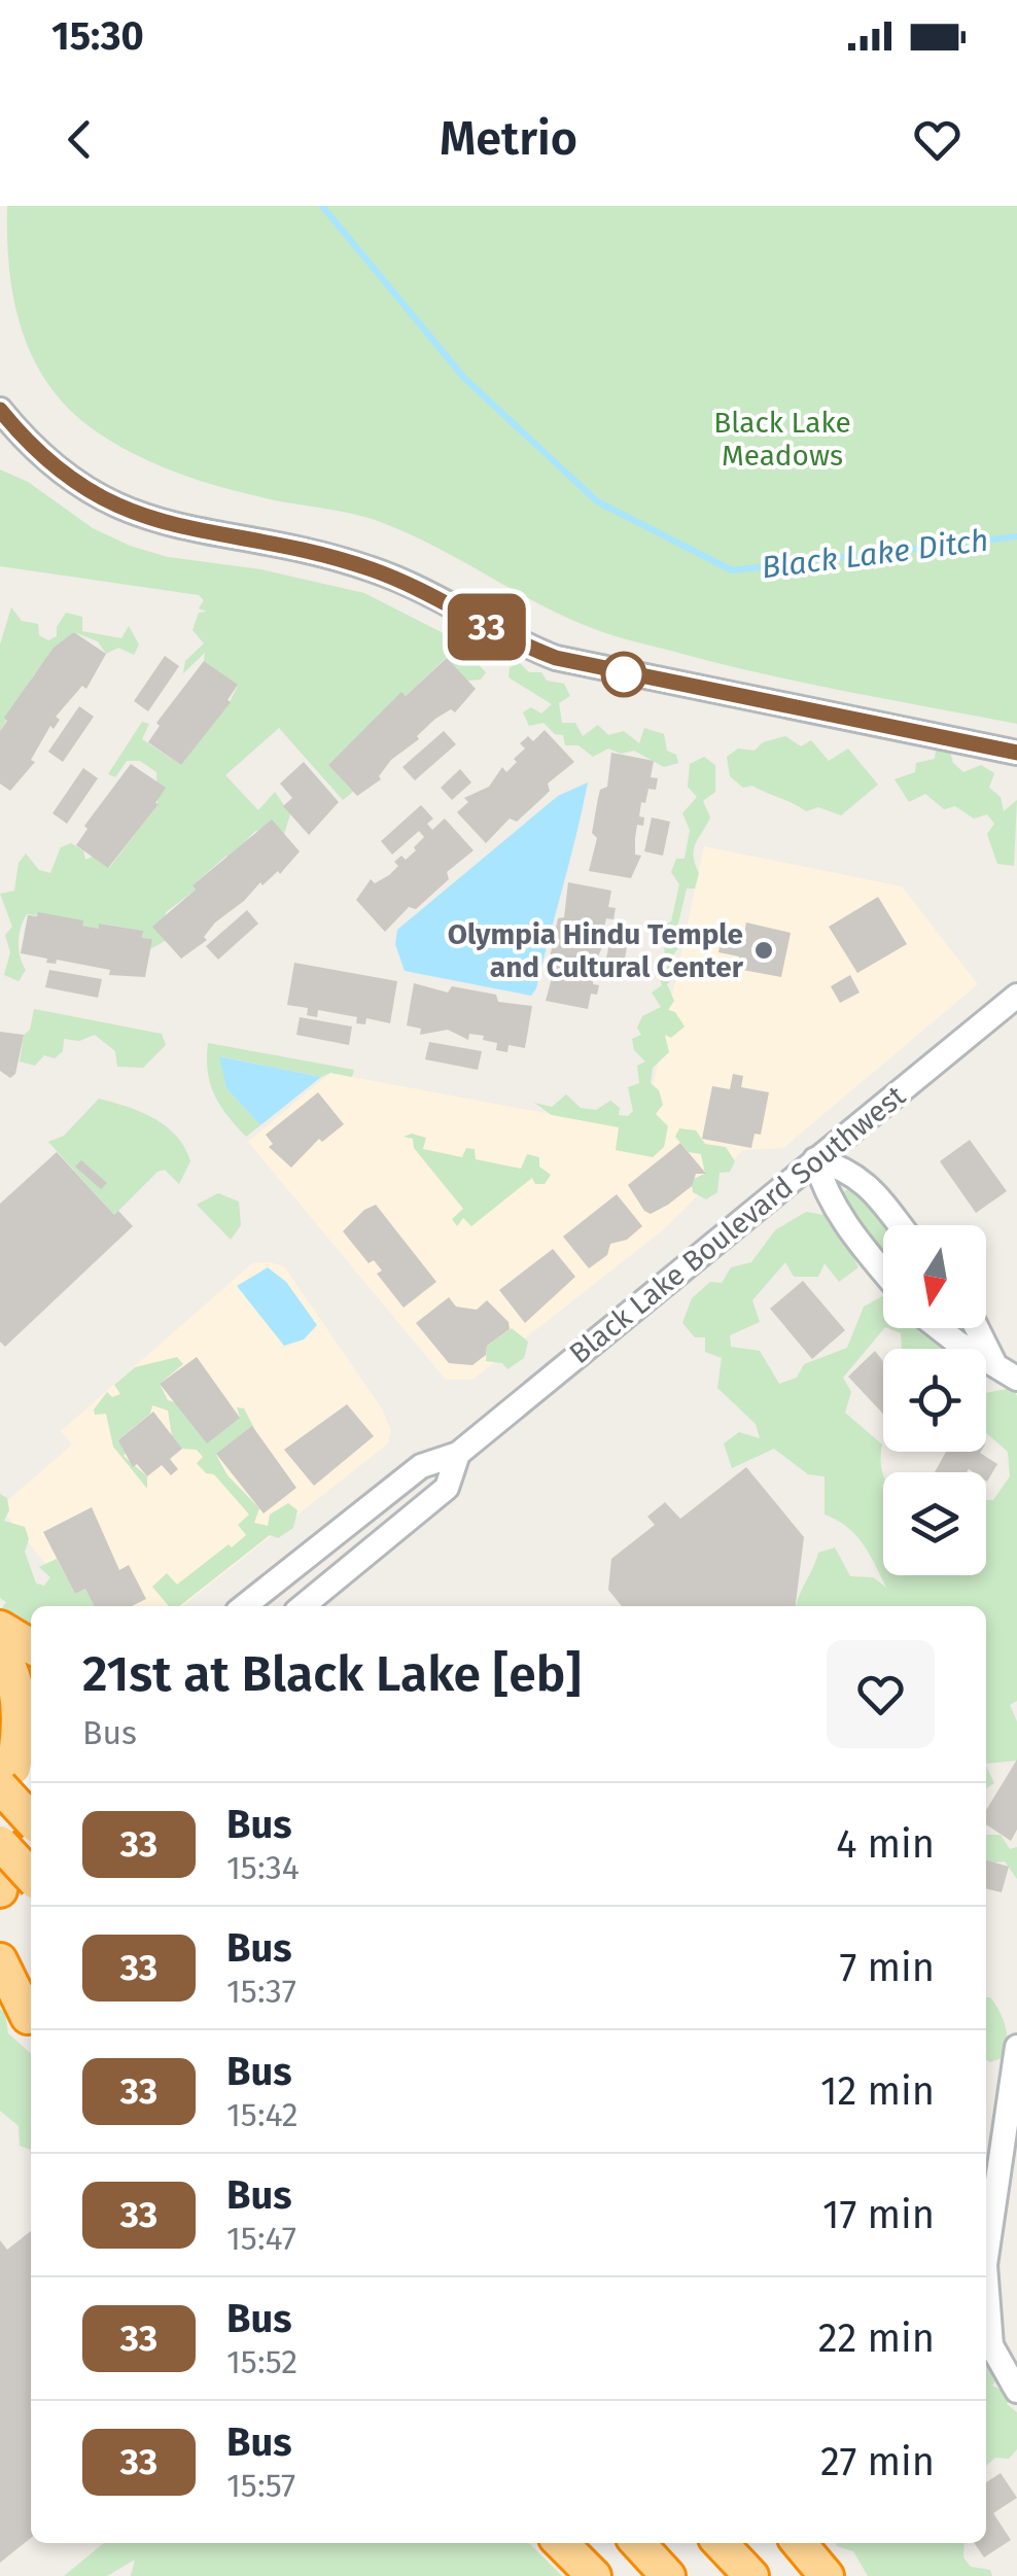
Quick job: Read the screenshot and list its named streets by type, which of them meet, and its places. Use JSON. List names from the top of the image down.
{
  "streets": {
    "street": ["Black Lake Boulevard Southwest"]
  },
  "water": ["Black Lake Ditch"],
  "parks": ["Black Lake Meadows"],
  "places": ["Olympia Hindu Temple and Cultural Center"],
  "lines": ["bus line 33"],
  "north": "bottom",
  "page": {
    "status": "15:30",
    "header": "Metrio",
    "on_map": "33",
    "heading": ["21st at Black Lake [eb]", "Bus"],
    "list": [
      {
        "mark": "33",
        "name": "Bus",
        "note": "15:34",
        "value": "4 min"
      },
      {
        "mark": "33",
        "name": "Bus",
        "note": "15:37",
        "value": "7 min"
      },
      {
        "mark": "33",
        "name": "Bus",
        "note": "15:42",
        "value": "12 min"
      },
      {
        "mark": "33",
        "name": "Bus",
        "note": "15:47",
        "value": "17 min"
      },
      {
        "mark": "33",
        "name": "Bus",
        "note": "15:52",
        "value": "22 min"
      },
      {
        "mark": "33",
        "name": "Bus",
        "note": "15:57",
        "value": "27 min"
      }
    ]
  }
}
